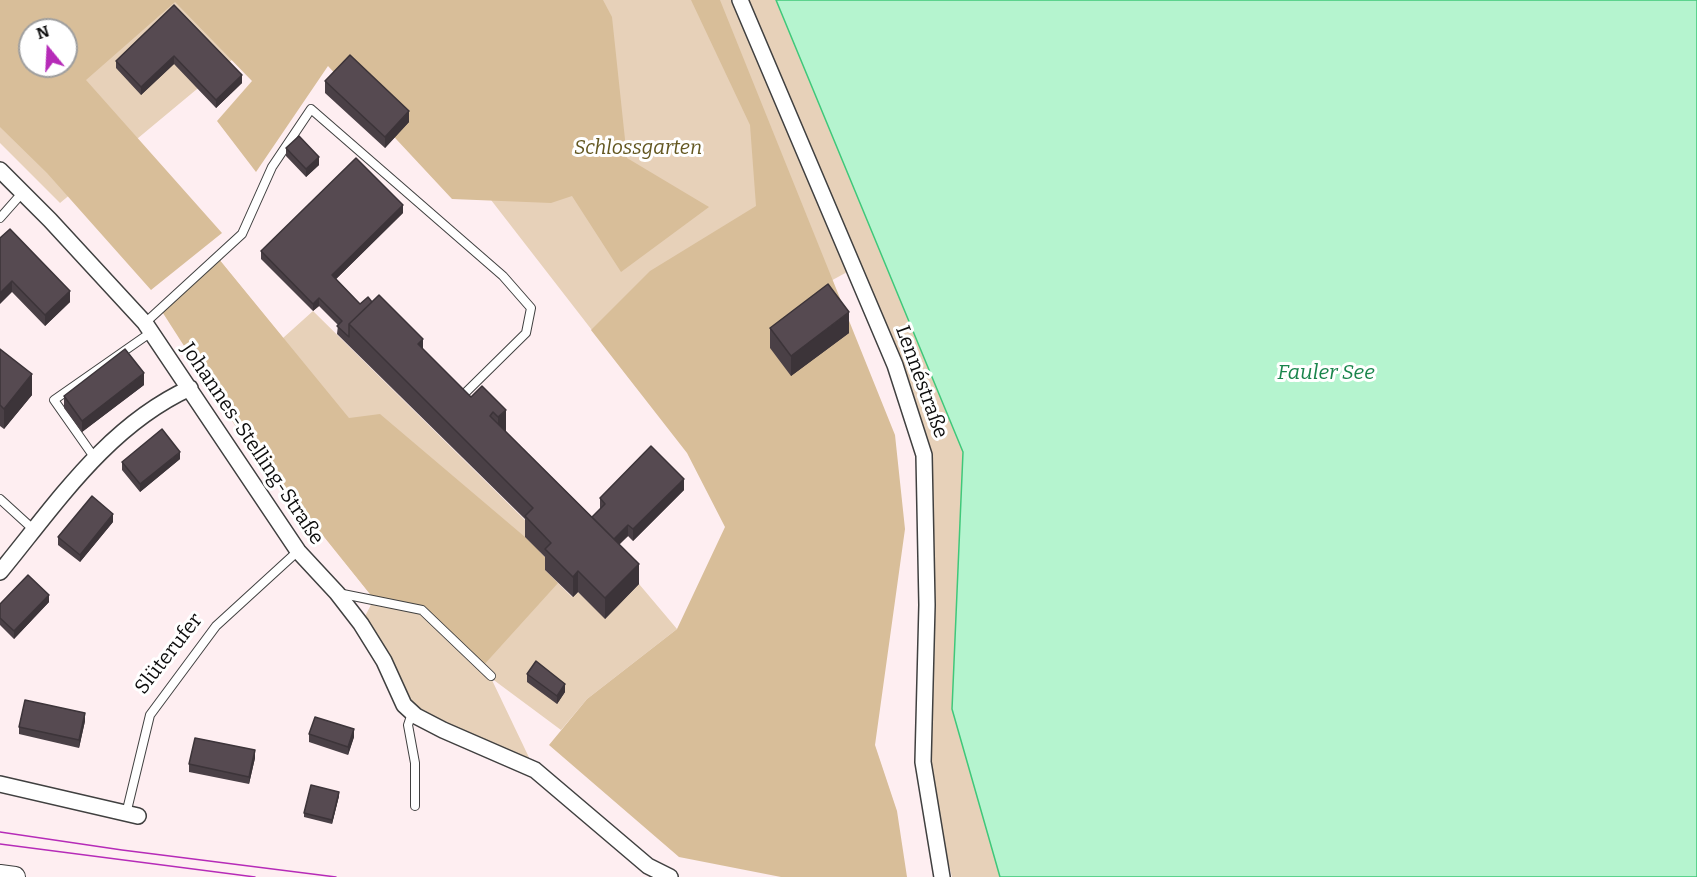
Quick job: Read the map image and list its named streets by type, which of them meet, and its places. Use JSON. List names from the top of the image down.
{
  "streets": {
    "street": ["Lennéstraße", "Johannes-Stelling-Straße", "Slüterufer"]
  },
  "crossings": [
    ["Johannes-Stelling-Straße", "Slüterufer"]
  ],
  "water": ["Fauler See"],
  "parks": ["Schlossgarten"],
  "north": "top"
}
